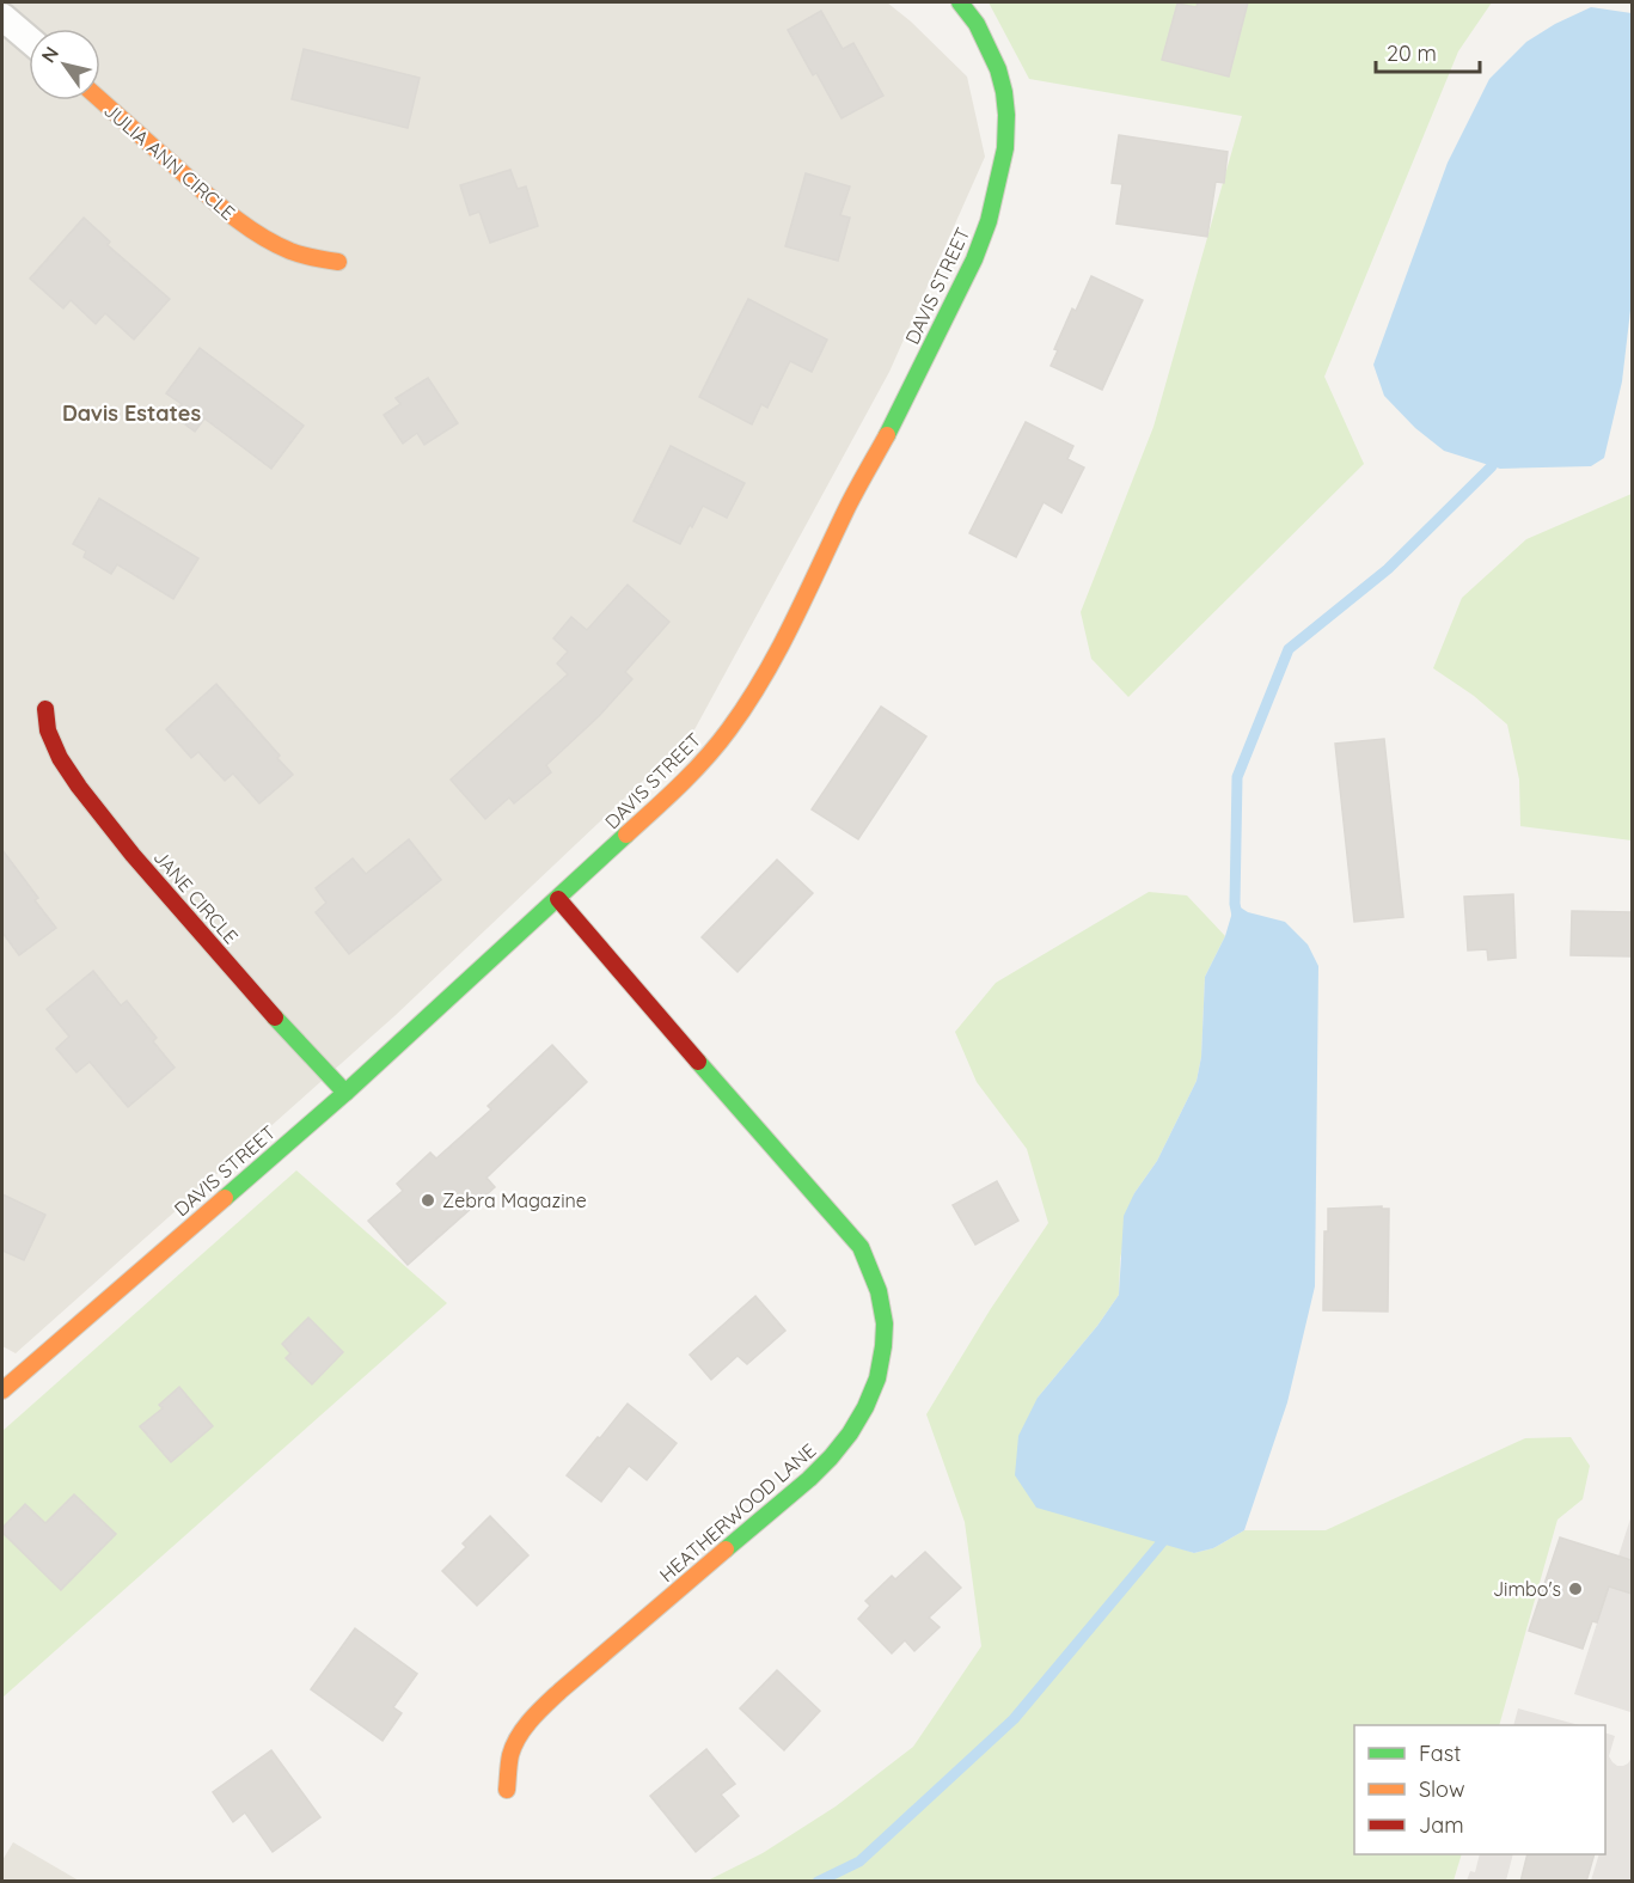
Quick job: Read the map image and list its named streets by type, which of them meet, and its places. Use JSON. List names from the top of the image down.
{
  "streets": {
    "street": [
      "JULIA ANN CIRCLE",
      "DAVIS STREET",
      "JANE CIRCLE",
      "HEATHERWOOD LANE"
    ]
  },
  "crossings": [
    ["DAVIS STREET", "JANE CIRCLE"],
    ["DAVIS STREET", "HEATHERWOOD LANE"]
  ],
  "districts": ["Davis Estates"],
  "places": ["Zebra Magazine", "Jimbo's"],
  "legend": ["Fast", "Slow", "Jam"],
  "scale_bar": "20 m",
  "north": "top left"
}
